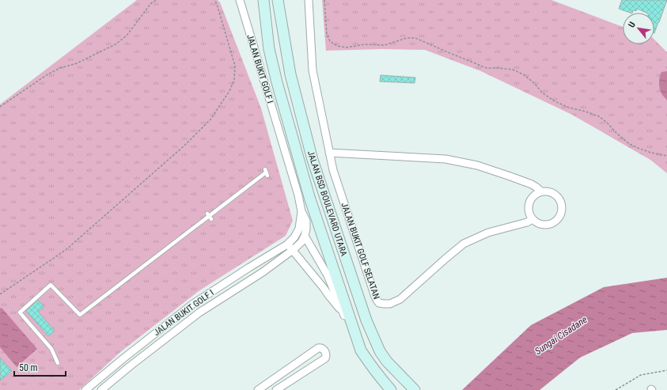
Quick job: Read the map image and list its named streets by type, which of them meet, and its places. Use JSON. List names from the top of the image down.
{
  "streets": {
    "main road": ["JALAN BSD BOULEVARD UTARA"],
    "street": ["JALAN BUKIT GOLF I", "JALAN BUKIT GOLF SELATAN"]
  },
  "water": ["Sungai Cisadane"],
  "scale_bar": "50 m",
  "north": "top left"
}
